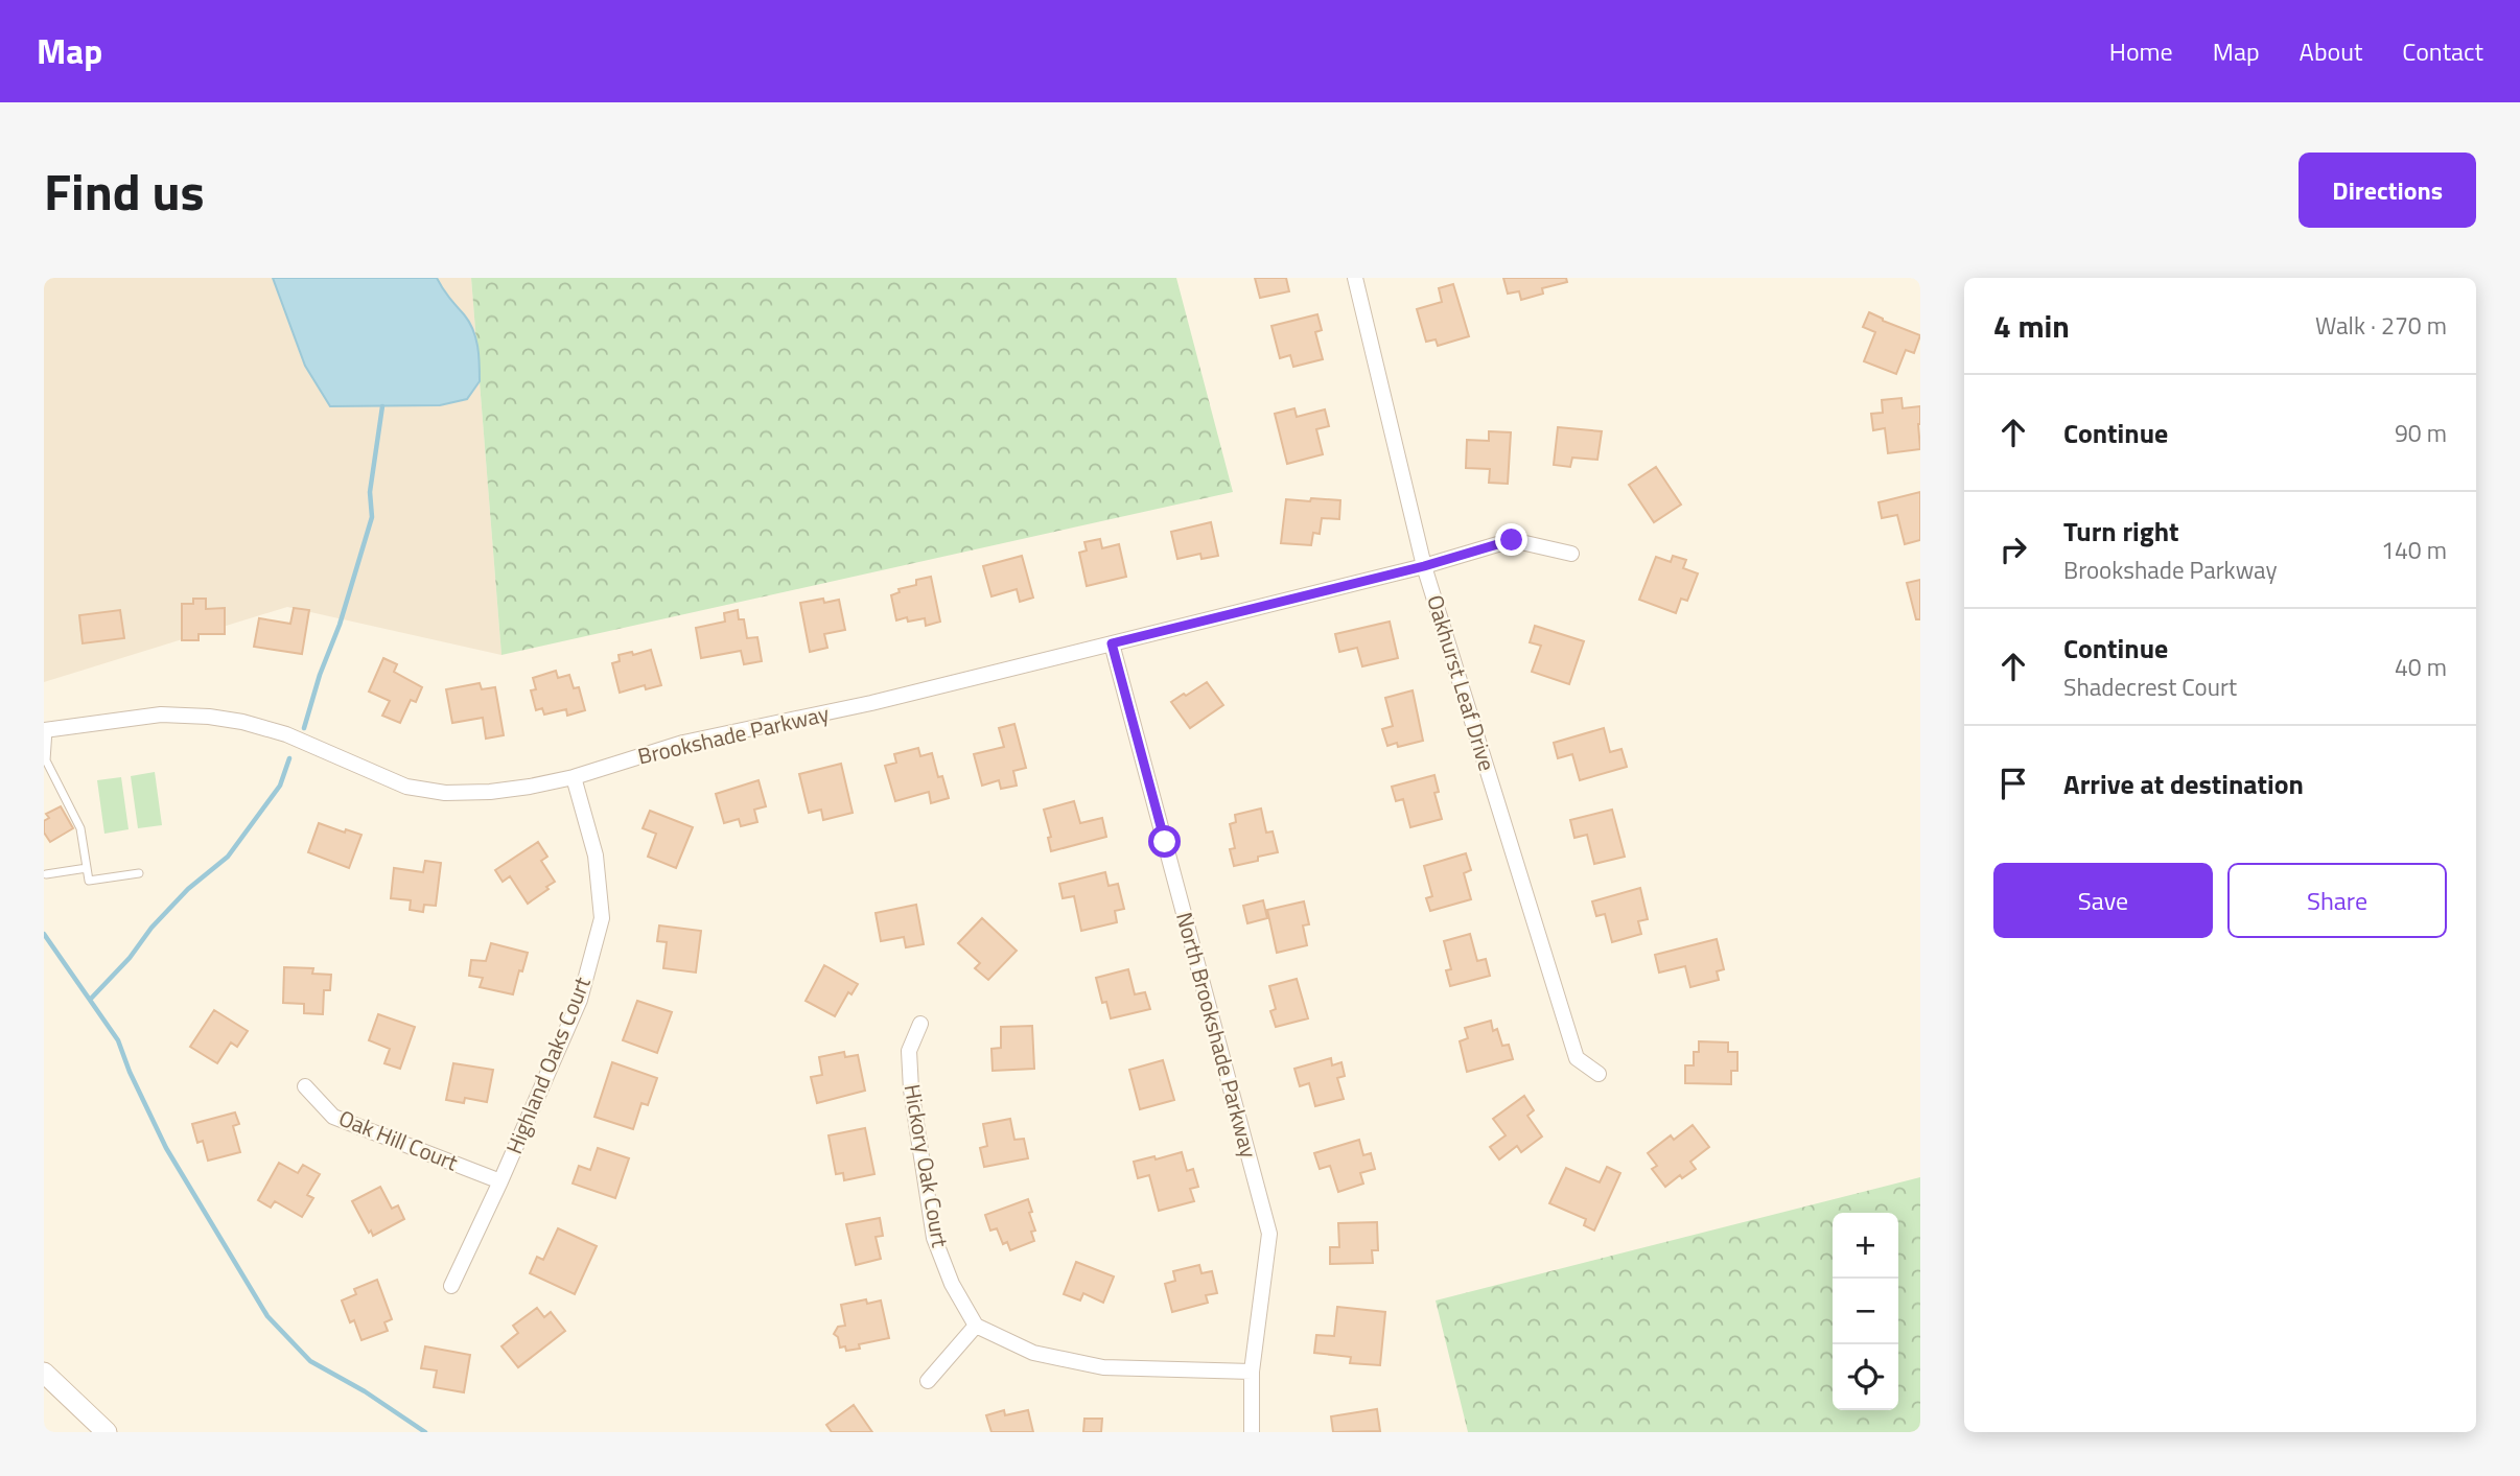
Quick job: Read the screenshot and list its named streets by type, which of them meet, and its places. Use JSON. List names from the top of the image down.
{
  "streets": {
    "street": [
      "Oakhurst Leaf Drive",
      "Brookshade Parkway",
      "North Brookshade Parkway",
      "Highland Oaks Court",
      "Oak Hill Court",
      "Hickory Oak Court"
    ]
  },
  "crossings": [
    ["Oakhurst Leaf Drive", "Brookshade Parkway"],
    ["Brookshade Parkway", "North Brookshade Parkway"],
    ["Brookshade Parkway", "Highland Oaks Court"],
    ["Highland Oaks Court", "Oak Hill Court"]
  ],
  "page": {
    "header": "Map",
    "nav": [
      "Home",
      "Map",
      "About",
      "Contact"
    ],
    "title": "Find us",
    "buttons": [
      "Directions",
      ["Save", "Share"]
    ],
    "heading": ["4 min", "Walk · 270 m"],
    "list": [
      ["Continue", "90 m"],
      ["Turn right", "Brookshade Parkway", "140 m"],
      ["Continue", "Shadecrest Court", "40 m"],
      "Arrive at destination"
    ],
    "map_buttons": ["+", "−"]
  }
}
